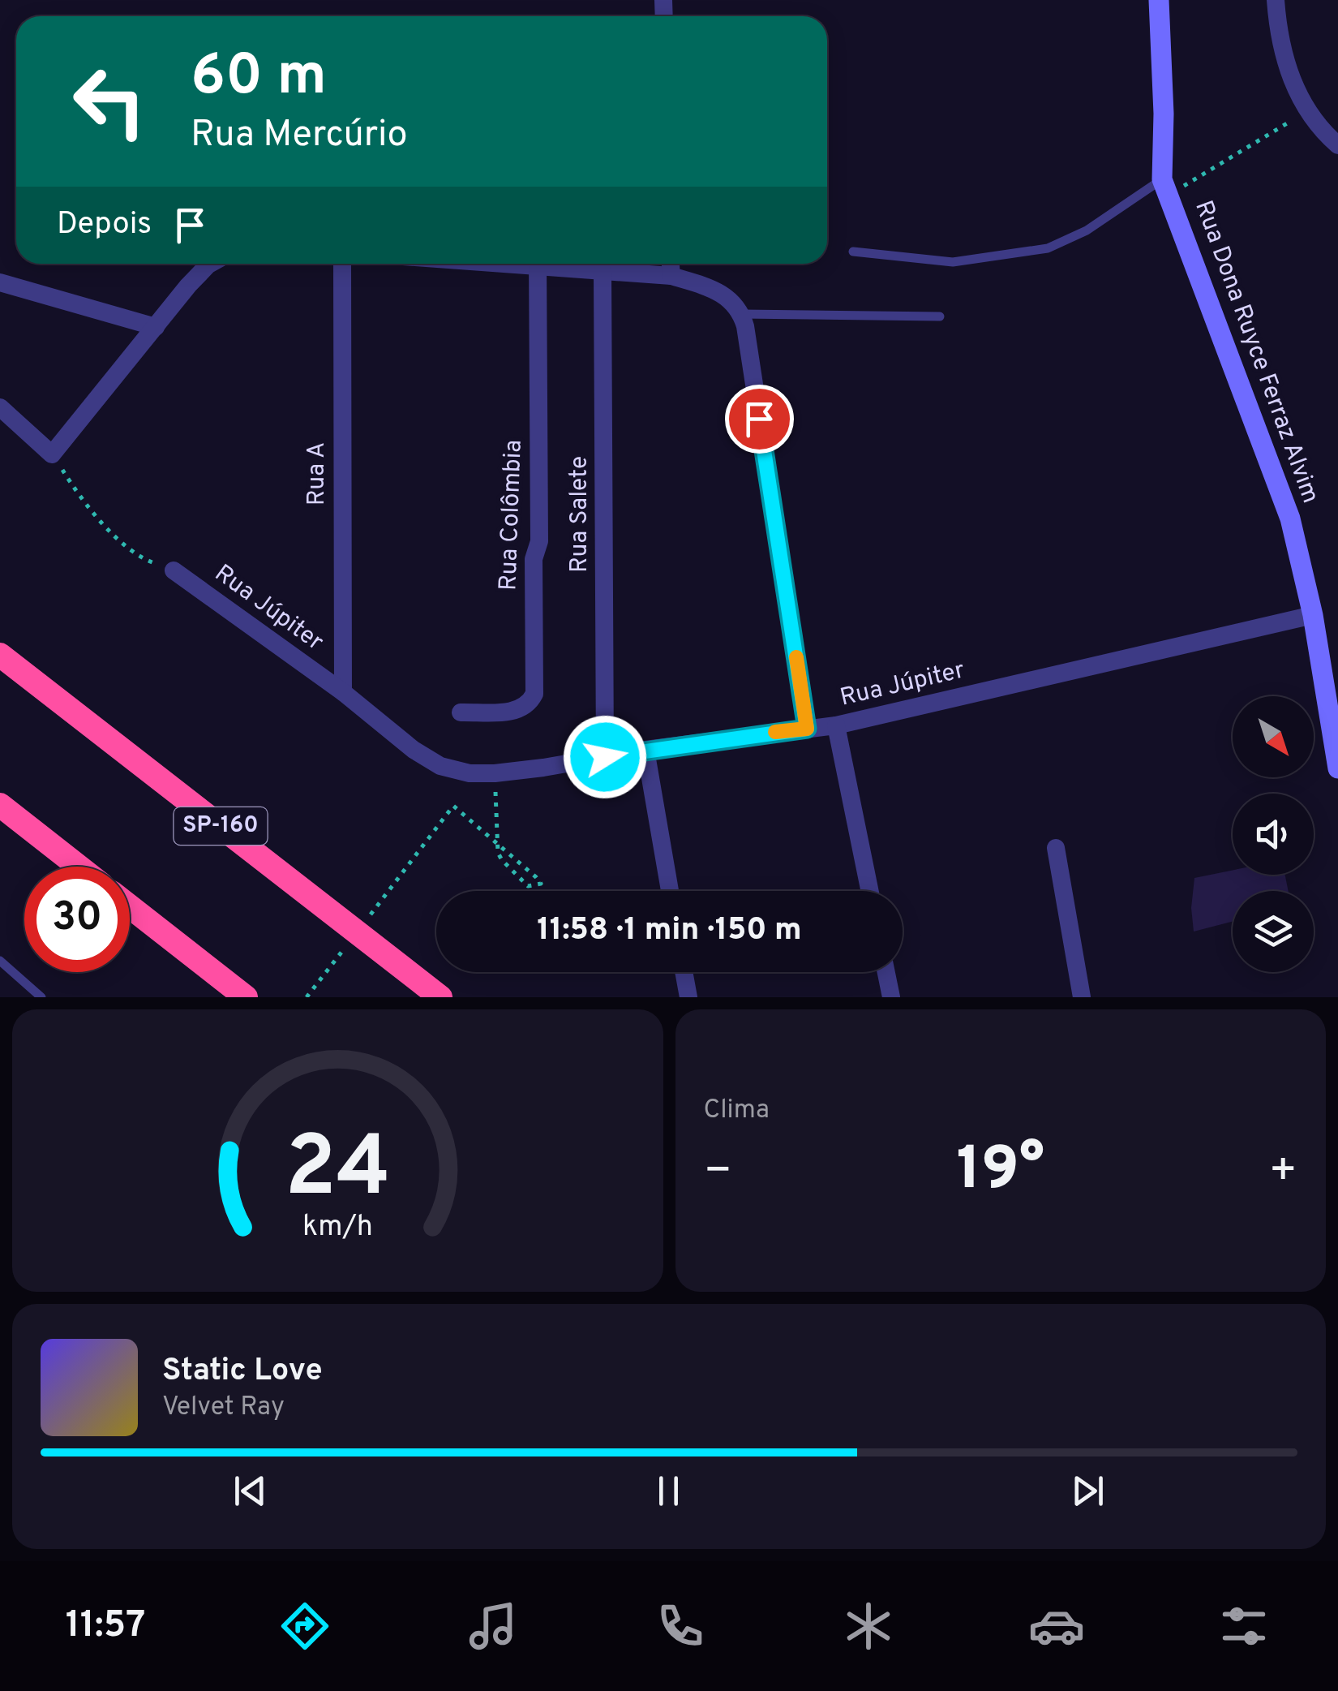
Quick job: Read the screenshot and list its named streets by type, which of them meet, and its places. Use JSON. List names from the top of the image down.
{
  "streets": {
    "highway": ["SP-160"],
    "main road": ["Rua Dona Ruyce Ferraz Alvim"],
    "street": [
      "Rua A",
      "Rua Salete",
      "Rua Colômbia",
      "Rua Júpiter"
    ]
  },
  "crossings": [
    ["Rua Dona Ruyce Ferraz Alvim", "Rua Júpiter"],
    ["Rua A", "Rua Júpiter"],
    ["Rua Salete", "Rua Júpiter"]
  ],
  "north": "bottom right",
  "page": {
    "turn": ["60 m", "Rua Mercúrio"],
    "then": "Depois",
    "limit": "30",
    "trip": "11:58 · 1 min · 150 m",
    "tile": "Clima",
    "heat": ["−", "19°", "+"],
    "song": ["Static Love", "Velvet Ray"],
    "tabs": "11:57",
    "gauge": ["24", "km/h"]
  }
}
